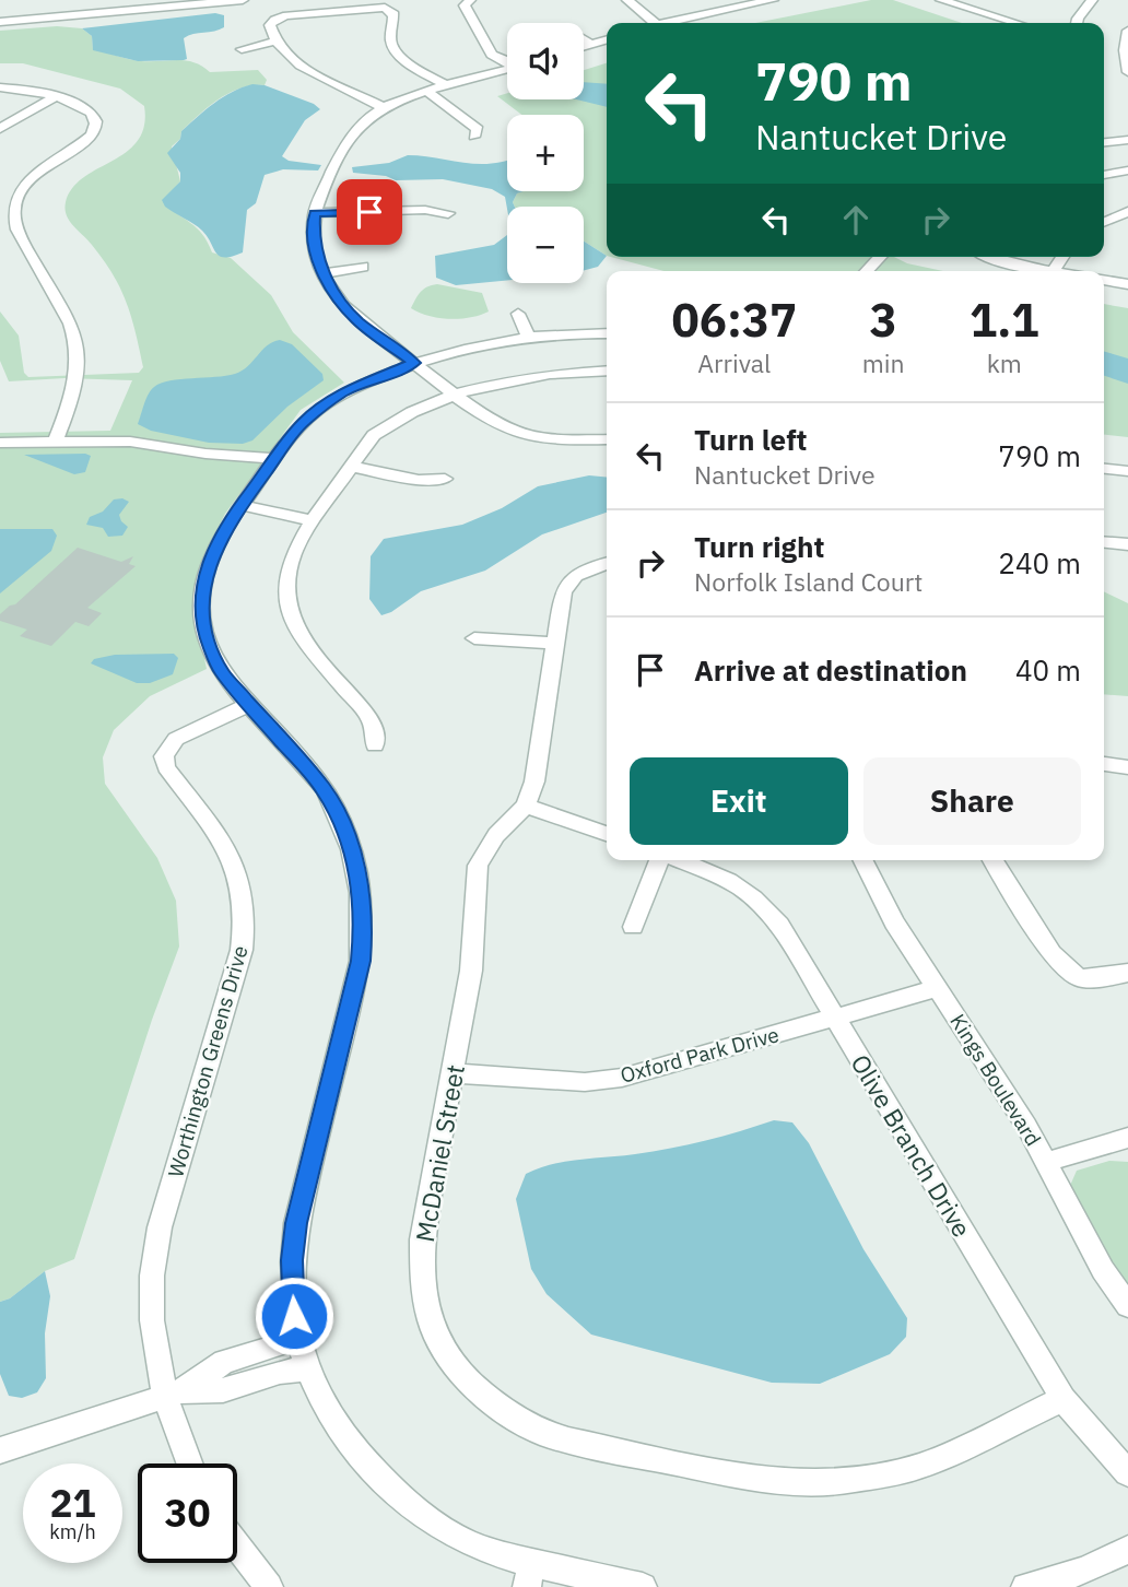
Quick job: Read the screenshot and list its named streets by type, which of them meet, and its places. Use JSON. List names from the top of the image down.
{
  "streets": {
    "street": [
      "Oxford Park Drive",
      "Worthington Greens Drive",
      "Kings Boulevard",
      "Olive Branch Drive",
      "McDaniel Street"
    ]
  },
  "crossings": [
    ["Oxford Park Drive", "Kings Boulevard"],
    ["Oxford Park Drive", "Olive Branch Drive"],
    ["Oxford Park Drive", "McDaniel Street"],
    ["Olive Branch Drive", "McDaniel Street"]
  ],
  "page": {
    "map_buttons": ["+", "−"],
    "turn": ["790 m", "Nantucket Drive"],
    "eta": [
      "06:37",
      "Arrival",
      "3",
      "min",
      "1.1",
      "km"
    ],
    "list": [
      {
        "name": "Turn left",
        "note": "Nantucket Drive",
        "value": "790 m"
      },
      {
        "name": "Turn right",
        "note": "Norfolk Island Court",
        "value": "240 m"
      },
      {
        "name": "Arrive at destination",
        "value": "40 m"
      }
    ],
    "buttons": ["Exit", "Share"],
    "speed": "21 km/h",
    "limit": "30"
  }
}
